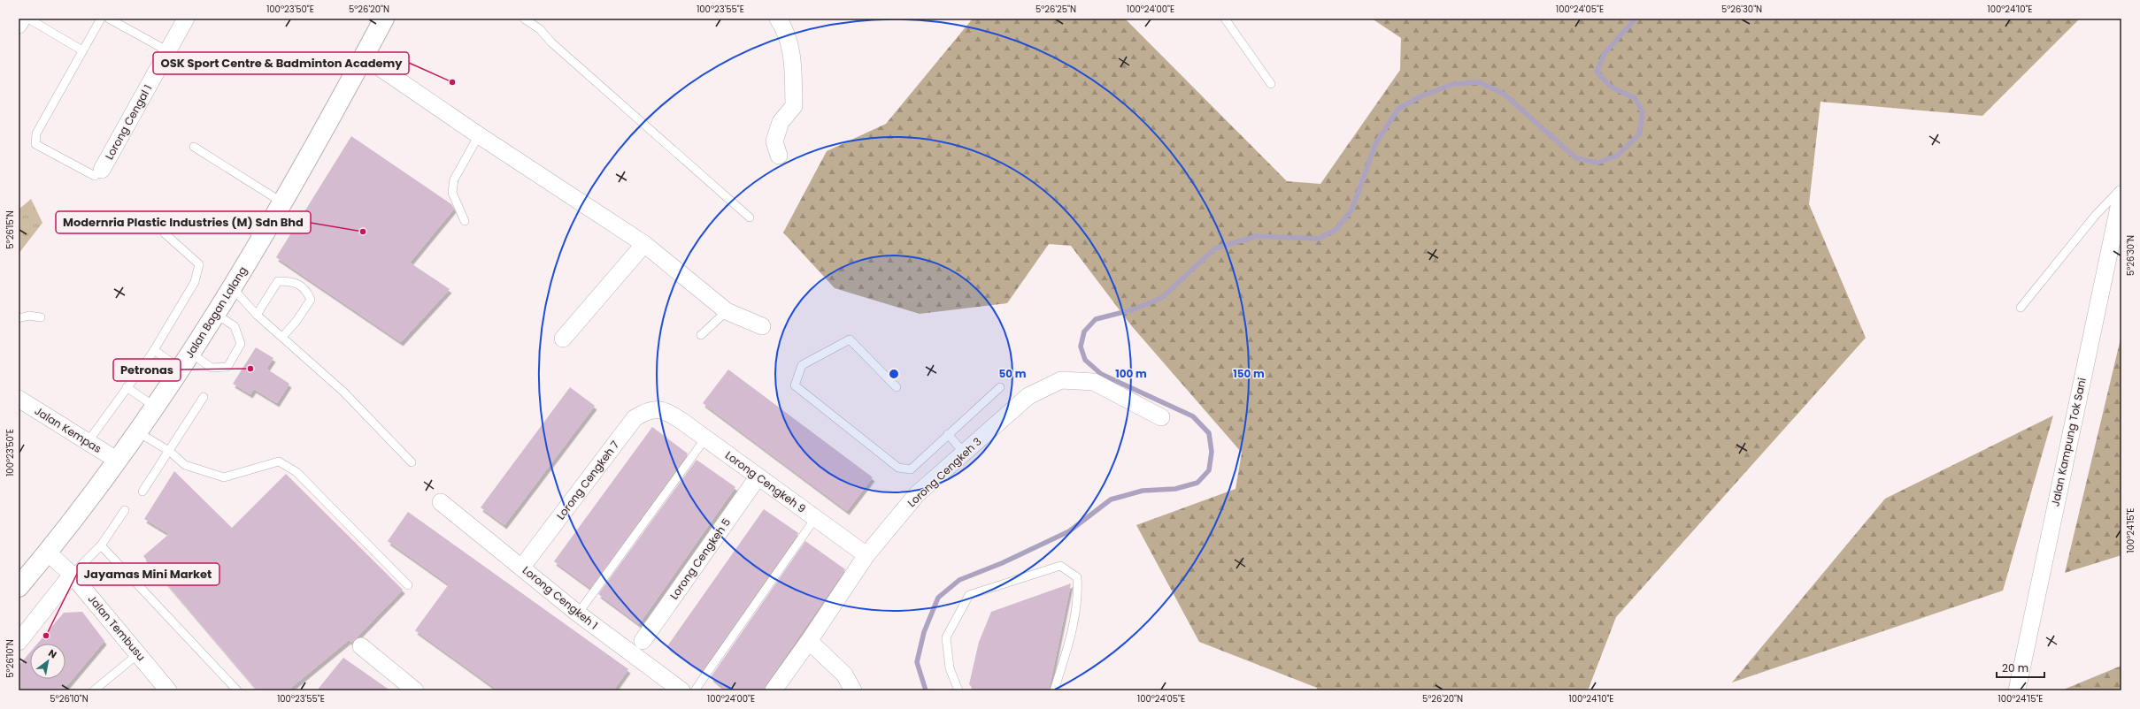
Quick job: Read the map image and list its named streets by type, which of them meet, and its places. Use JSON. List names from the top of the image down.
{
  "streets": {
    "main road": ["Jalan Bagan Lalang"],
    "street": [
      "Lorong Cengal 1",
      "Jalan Kempas",
      "Jalan Kampung Tok Sani",
      "Lorong Cengkeh 3",
      "Lorong Cengkeh 7",
      "Lorong Cengkeh 9",
      "Lorong Cengkeh 5",
      "Lorong Cengkeh 1",
      "Jalan Tembusu"
    ]
  },
  "crossings": [
    ["Jalan Bagan Lalang", "Jalan Kempas"],
    ["Jalan Bagan Lalang", "Jalan Tembusu"],
    ["Lorong Cengkeh 3", "Lorong Cengkeh 9"],
    ["Lorong Cengkeh 7", "Lorong Cengkeh 9"],
    ["Lorong Cengkeh 7", "Lorong Cengkeh 1"],
    ["Lorong Cengkeh 9", "Lorong Cengkeh 5"]
  ],
  "places": [
    "OSK Sport Centre & Badminton Academy",
    "Modernria Plastic Industries (M) Sdn Bhd",
    "Petronas",
    "Jayamas Mini Market"
  ],
  "scale_bar": "20 m",
  "north": "top right",
  "coordinates": [
    "100°23'50\"E",
    "5°26'20\"N",
    "100°23'55\"E",
    "5°26'25\"N",
    "100°24'00\"E",
    "100°24'05\"E",
    "5°26'30\"N",
    "100°24'10\"E",
    "5°26'15\"N",
    "100°24'15\"E",
    "5°26'10\"N"
  ],
  "rings": ["50 m", "100 m", "150 m"]
}
